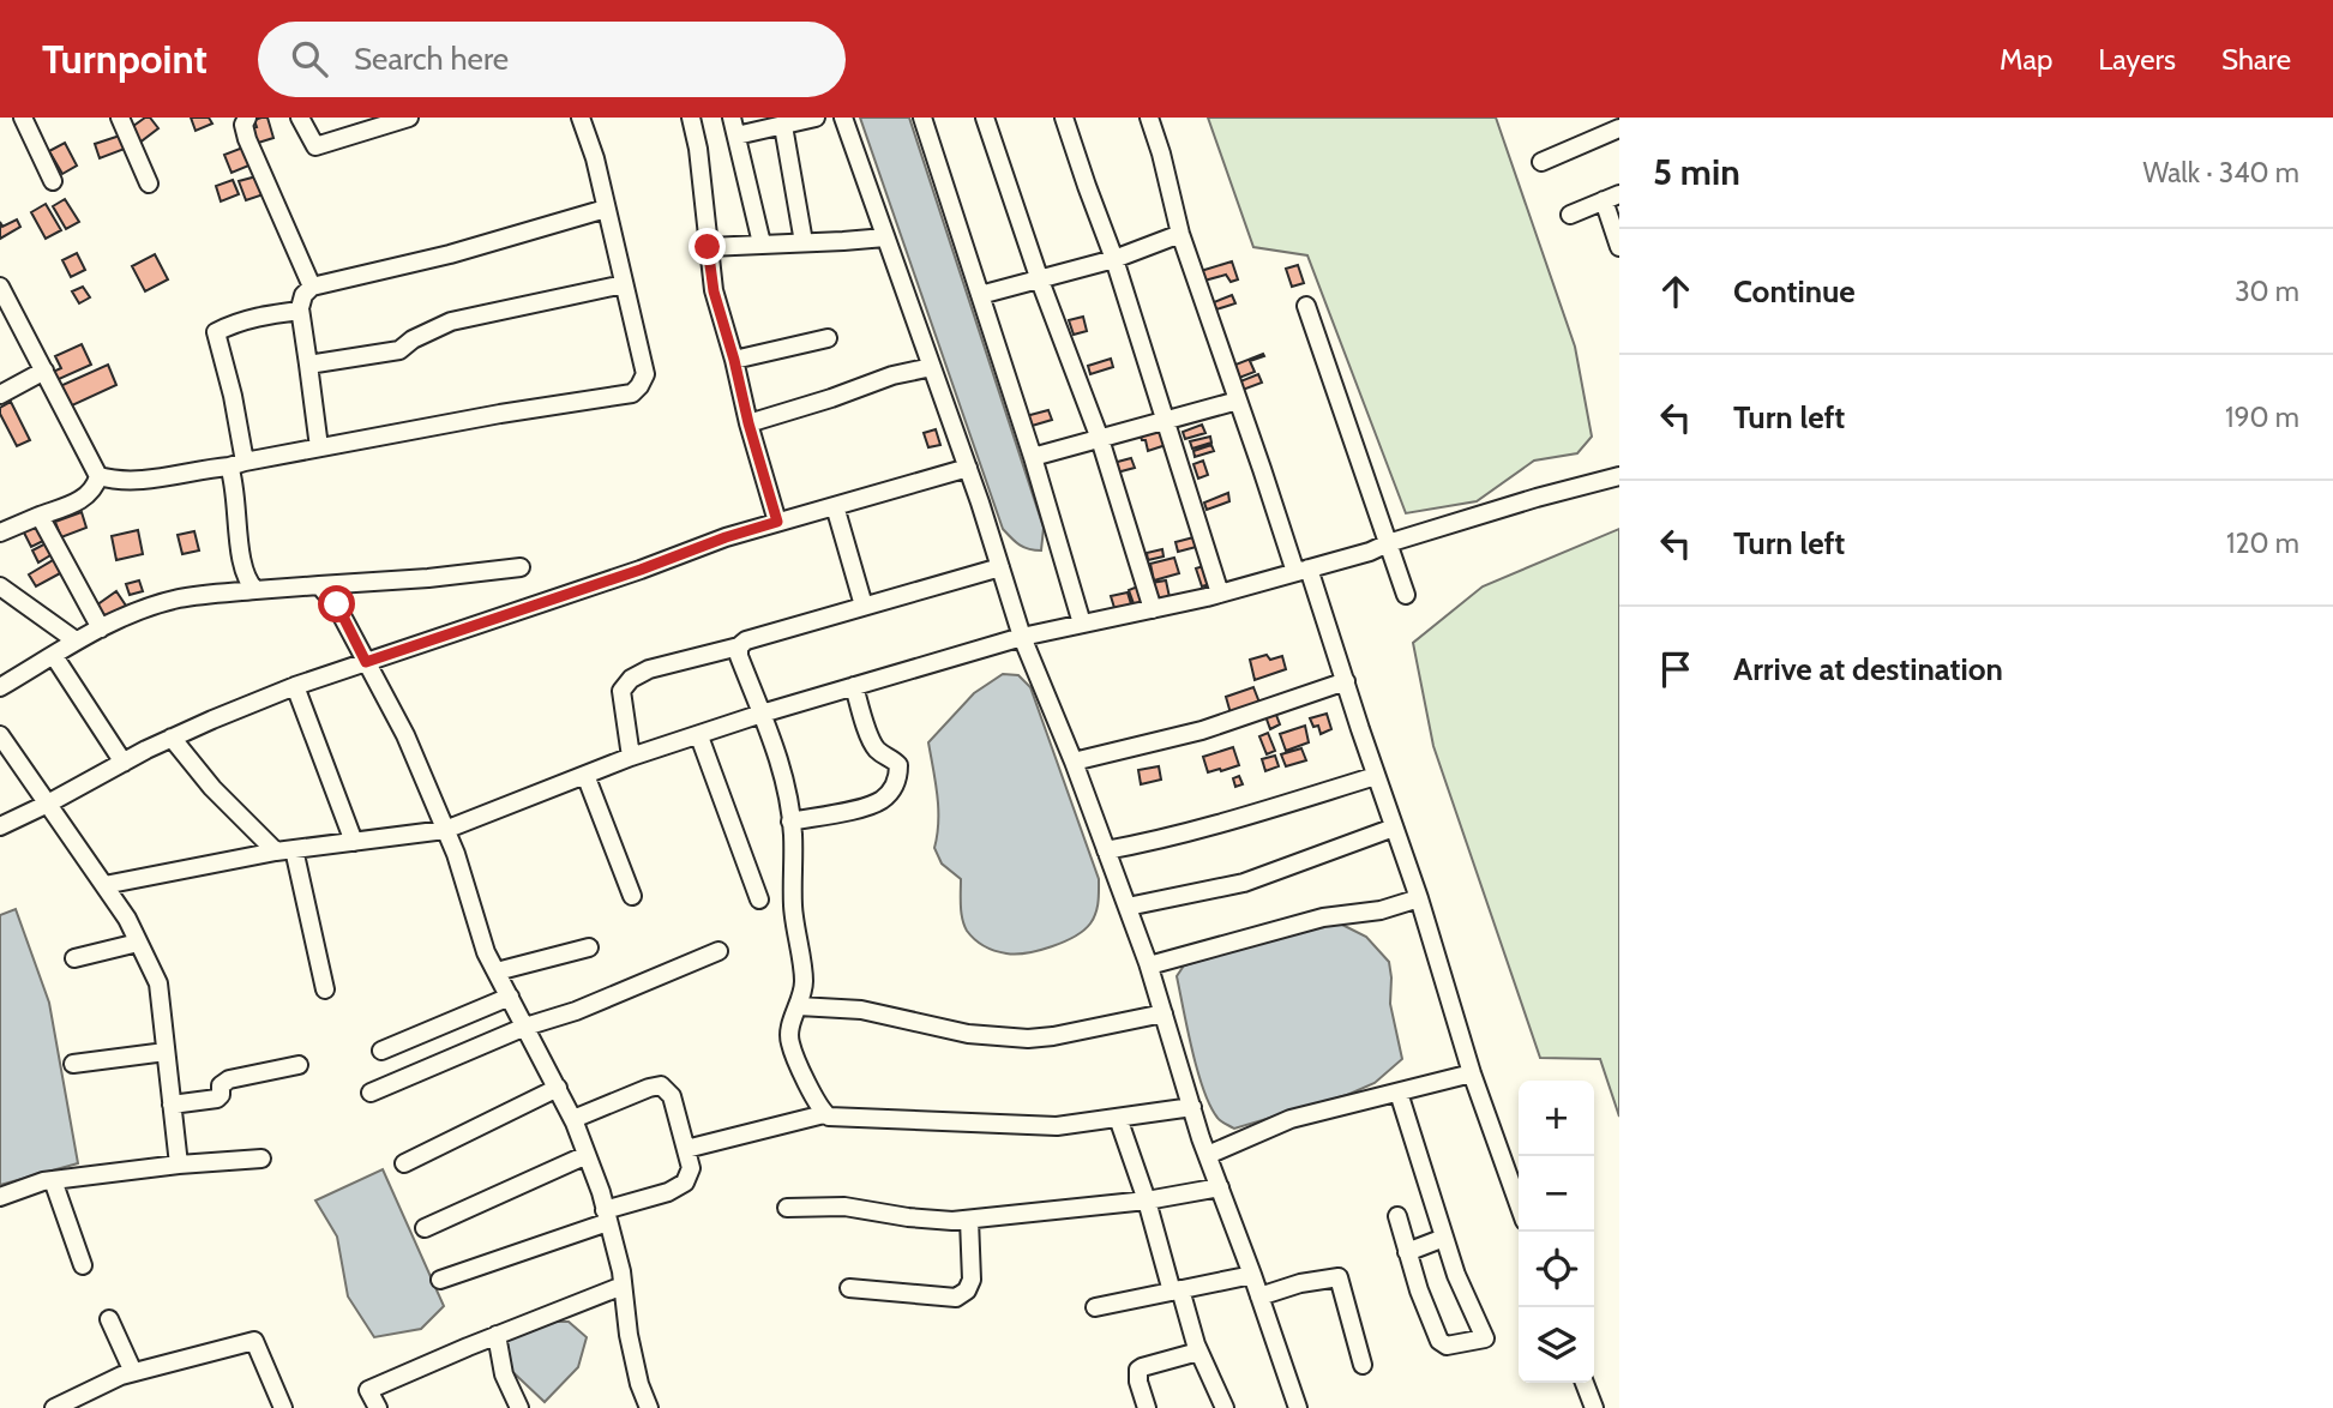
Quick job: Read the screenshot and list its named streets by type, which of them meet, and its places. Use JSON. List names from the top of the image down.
{
  "page": {
    "header": "Turnpoint",
    "search": "Search here",
    "nav": ["Map", "Layers", "Share"],
    "heading": ["5 min", "Walk · 340 m"],
    "list": [
      ["Continue", "30 m"],
      ["Turn left", "190 m"],
      ["Turn left", "120 m"],
      "Arrive at destination"
    ],
    "map_buttons": ["+", "−"]
  }
}
